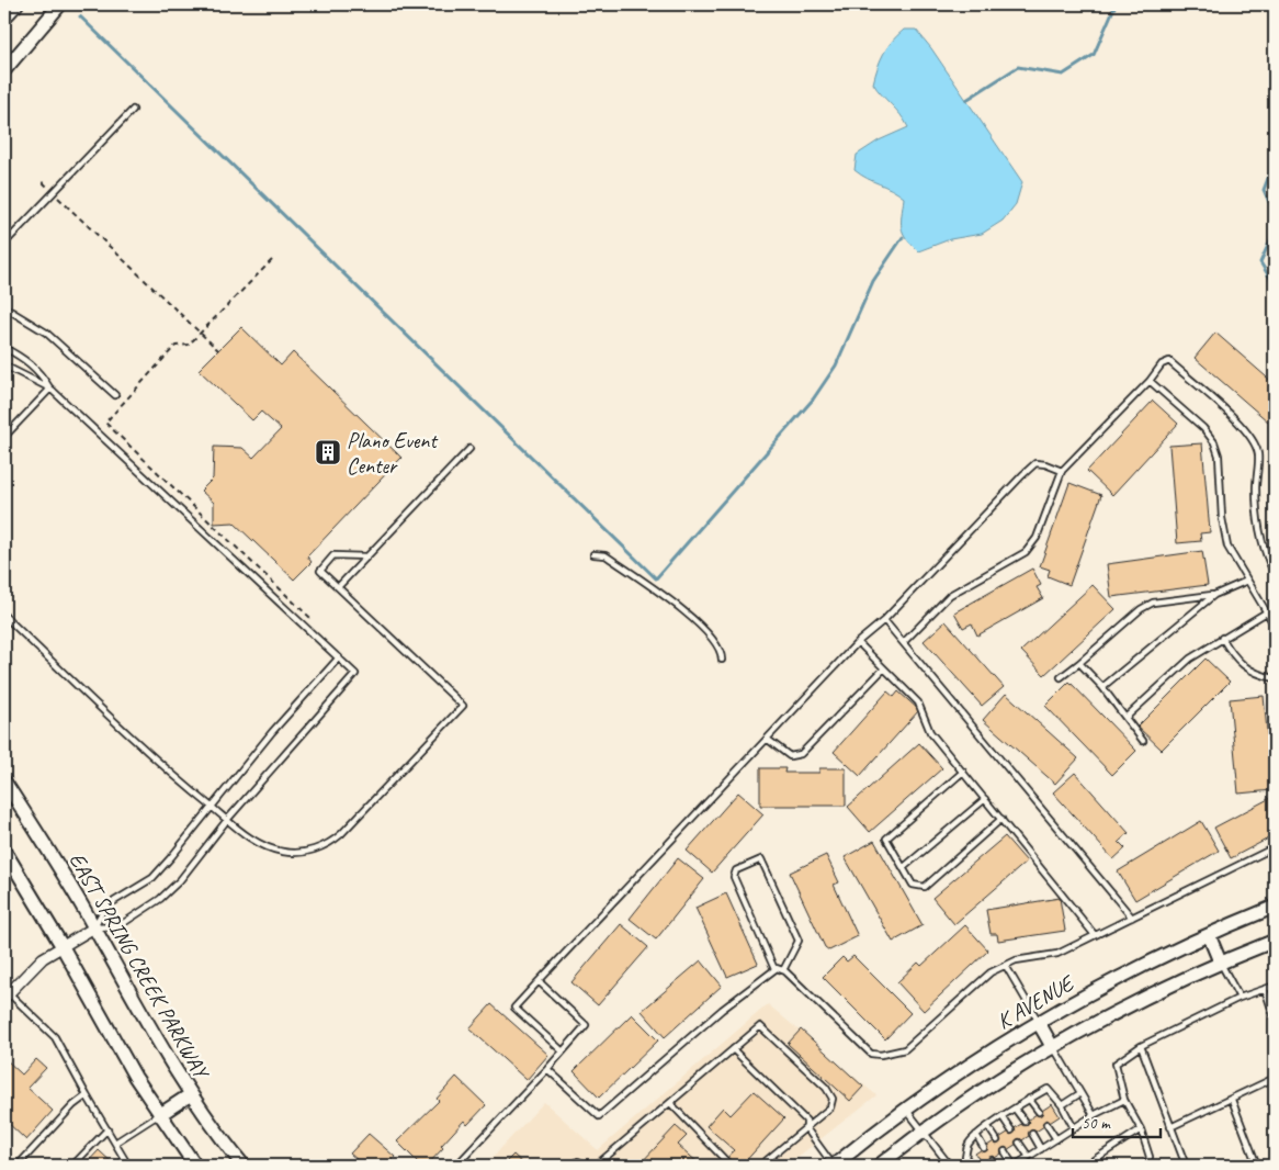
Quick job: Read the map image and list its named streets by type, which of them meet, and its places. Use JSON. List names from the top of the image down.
{
  "streets": {
    "main road": ["EAST SPRING CREEK PARKWAY", "K AVENUE"]
  },
  "places": {
    "building": ["Plano Event Center"]
  },
  "scale_bar": "50 m"
}
